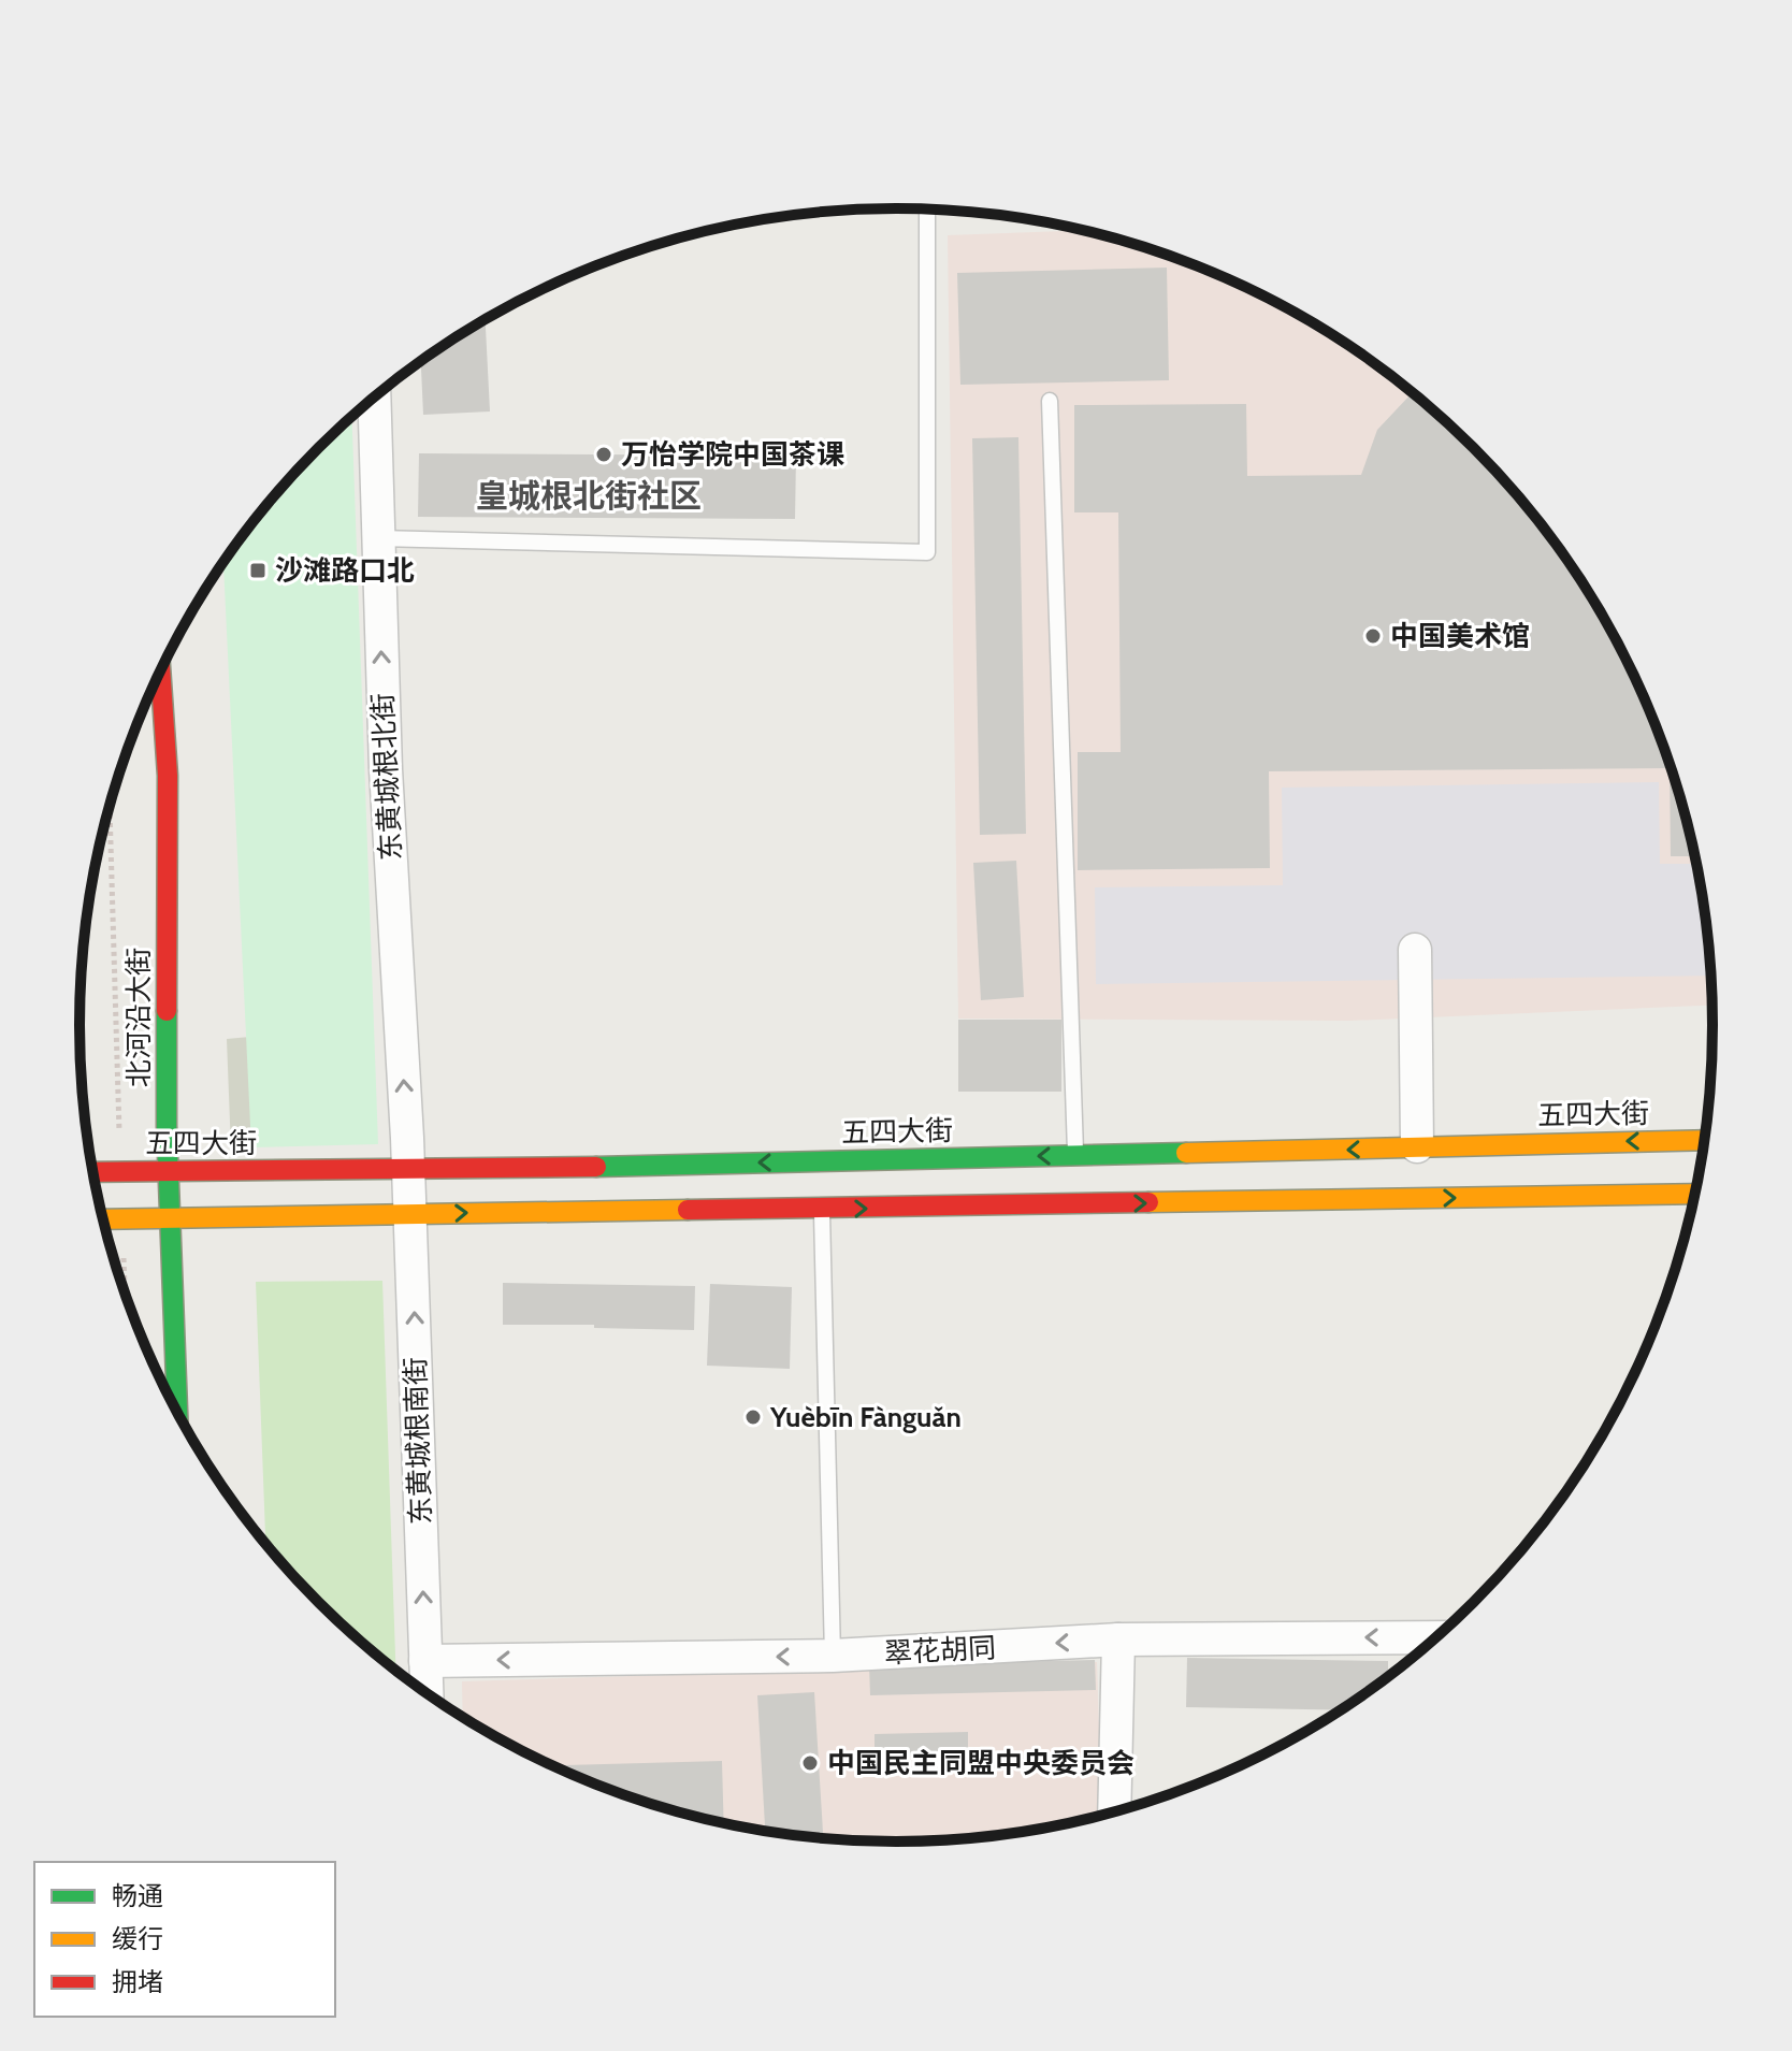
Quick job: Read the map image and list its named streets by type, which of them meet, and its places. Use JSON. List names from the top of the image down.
{
  "streets": {
    "main road": ["北河沿大街", "五四大街"],
    "street": ["东黄城根北街", "东黄城根南街", "翠花胡同"]
  },
  "crossings": [
    ["东黄城根北街", "五四大街"],
    ["东黄城根北街", "东黄城根南街"],
    ["北河沿大街", "五四大街"],
    ["五四大街", "东黄城根南街"],
    ["东黄城根南街", "翠花胡同"]
  ],
  "one_way": ["东黄城根北街", "东黄城根南街", "翠花胡同"],
  "districts": ["皇城根北街社区"],
  "places": {
    "other": [
      "万怡学院中国茶课",
      "中国美术馆",
      "Yuèbīn Fànguǎn",
      "中国民主同盟中央委员会"
    ],
    "transit": ["沙滩路口北"]
  },
  "legend": ["畅通", "缓行", "拥堵"]
}
